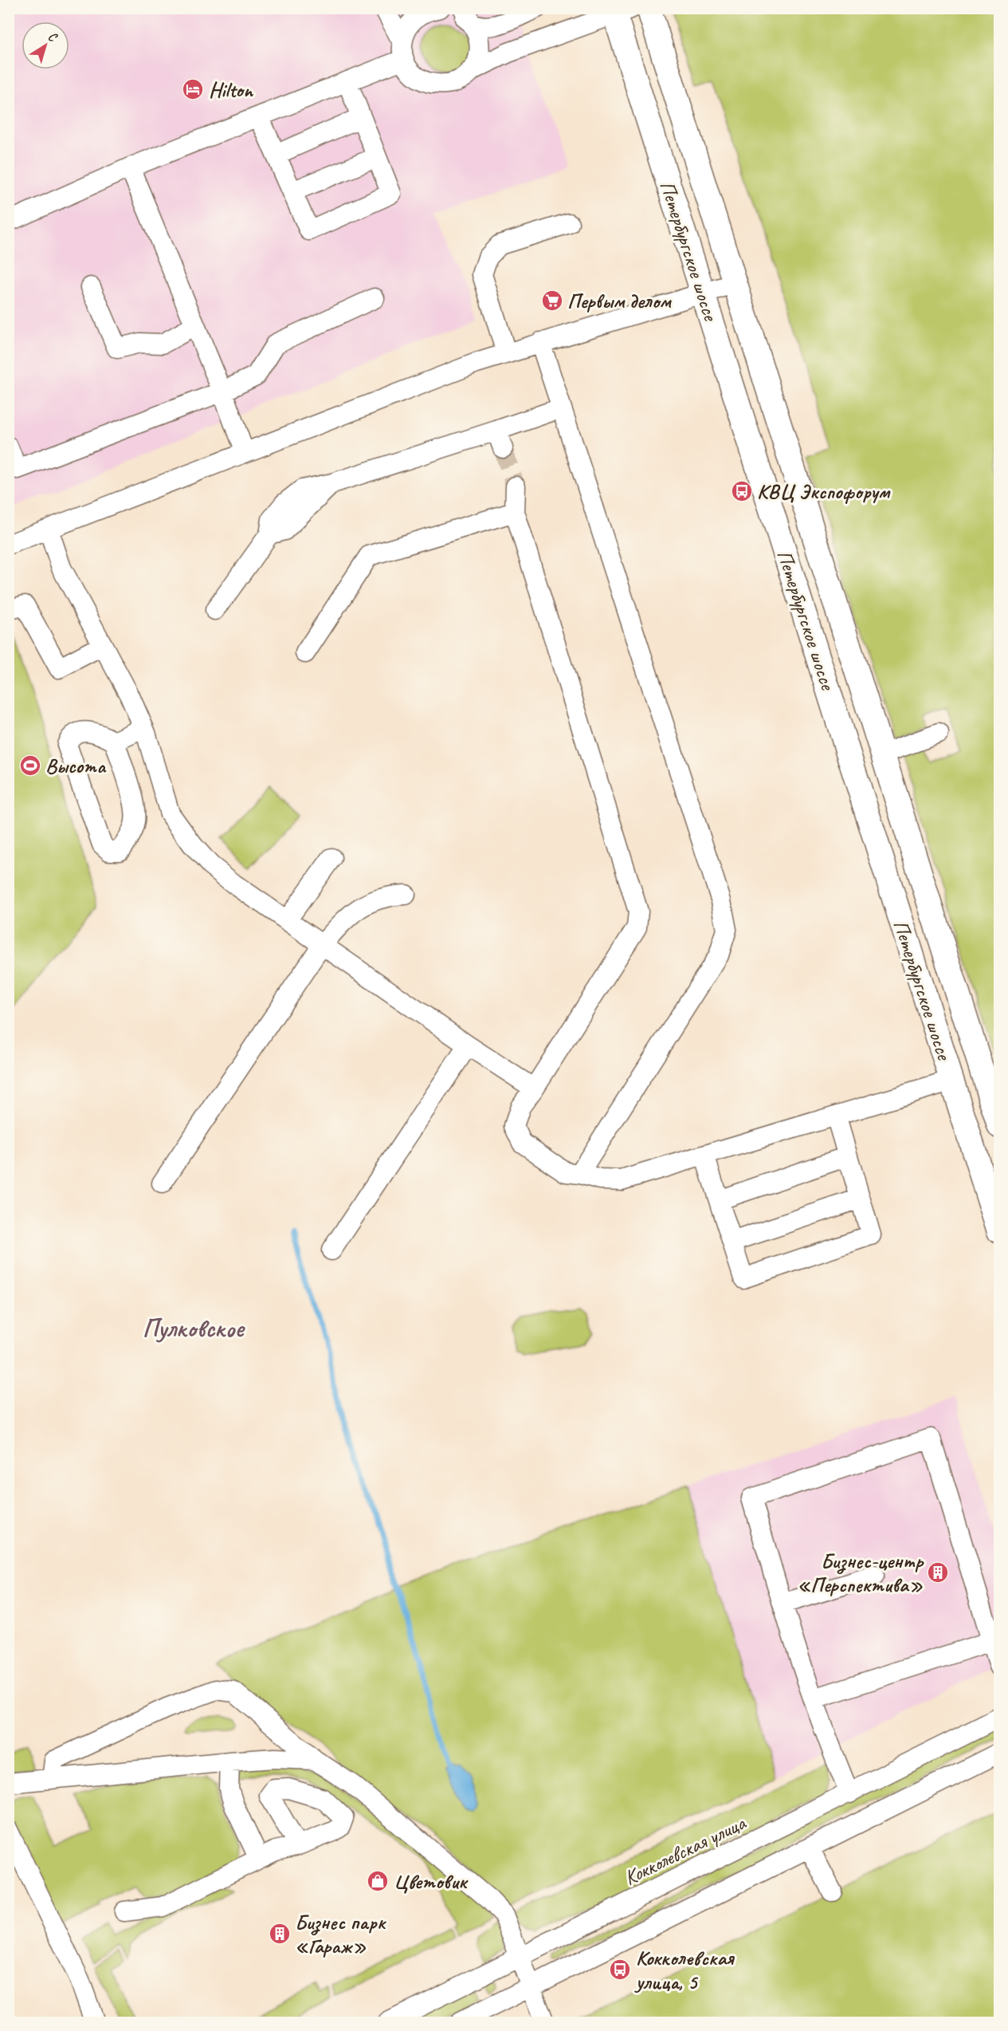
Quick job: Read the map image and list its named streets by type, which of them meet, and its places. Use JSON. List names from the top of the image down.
{
  "streets": {
    "main road": ["Петербургское шоссе"],
    "street": ["Кокколевская улица"]
  },
  "districts": ["Пулковское"],
  "places": {
    "hotel": ["Hilton"],
    "supermarket": ["Первым делом"],
    "bus stop": ["КВЦ Экспофорум", "Кокколевская улица, 5"],
    "sports": ["Высота"],
    "building": ["Бизнес-центр «Перспектива»", "Бизнес парк «Гараж»"],
    "shop": ["Цветовик"]
  },
  "north": "top right"
}
